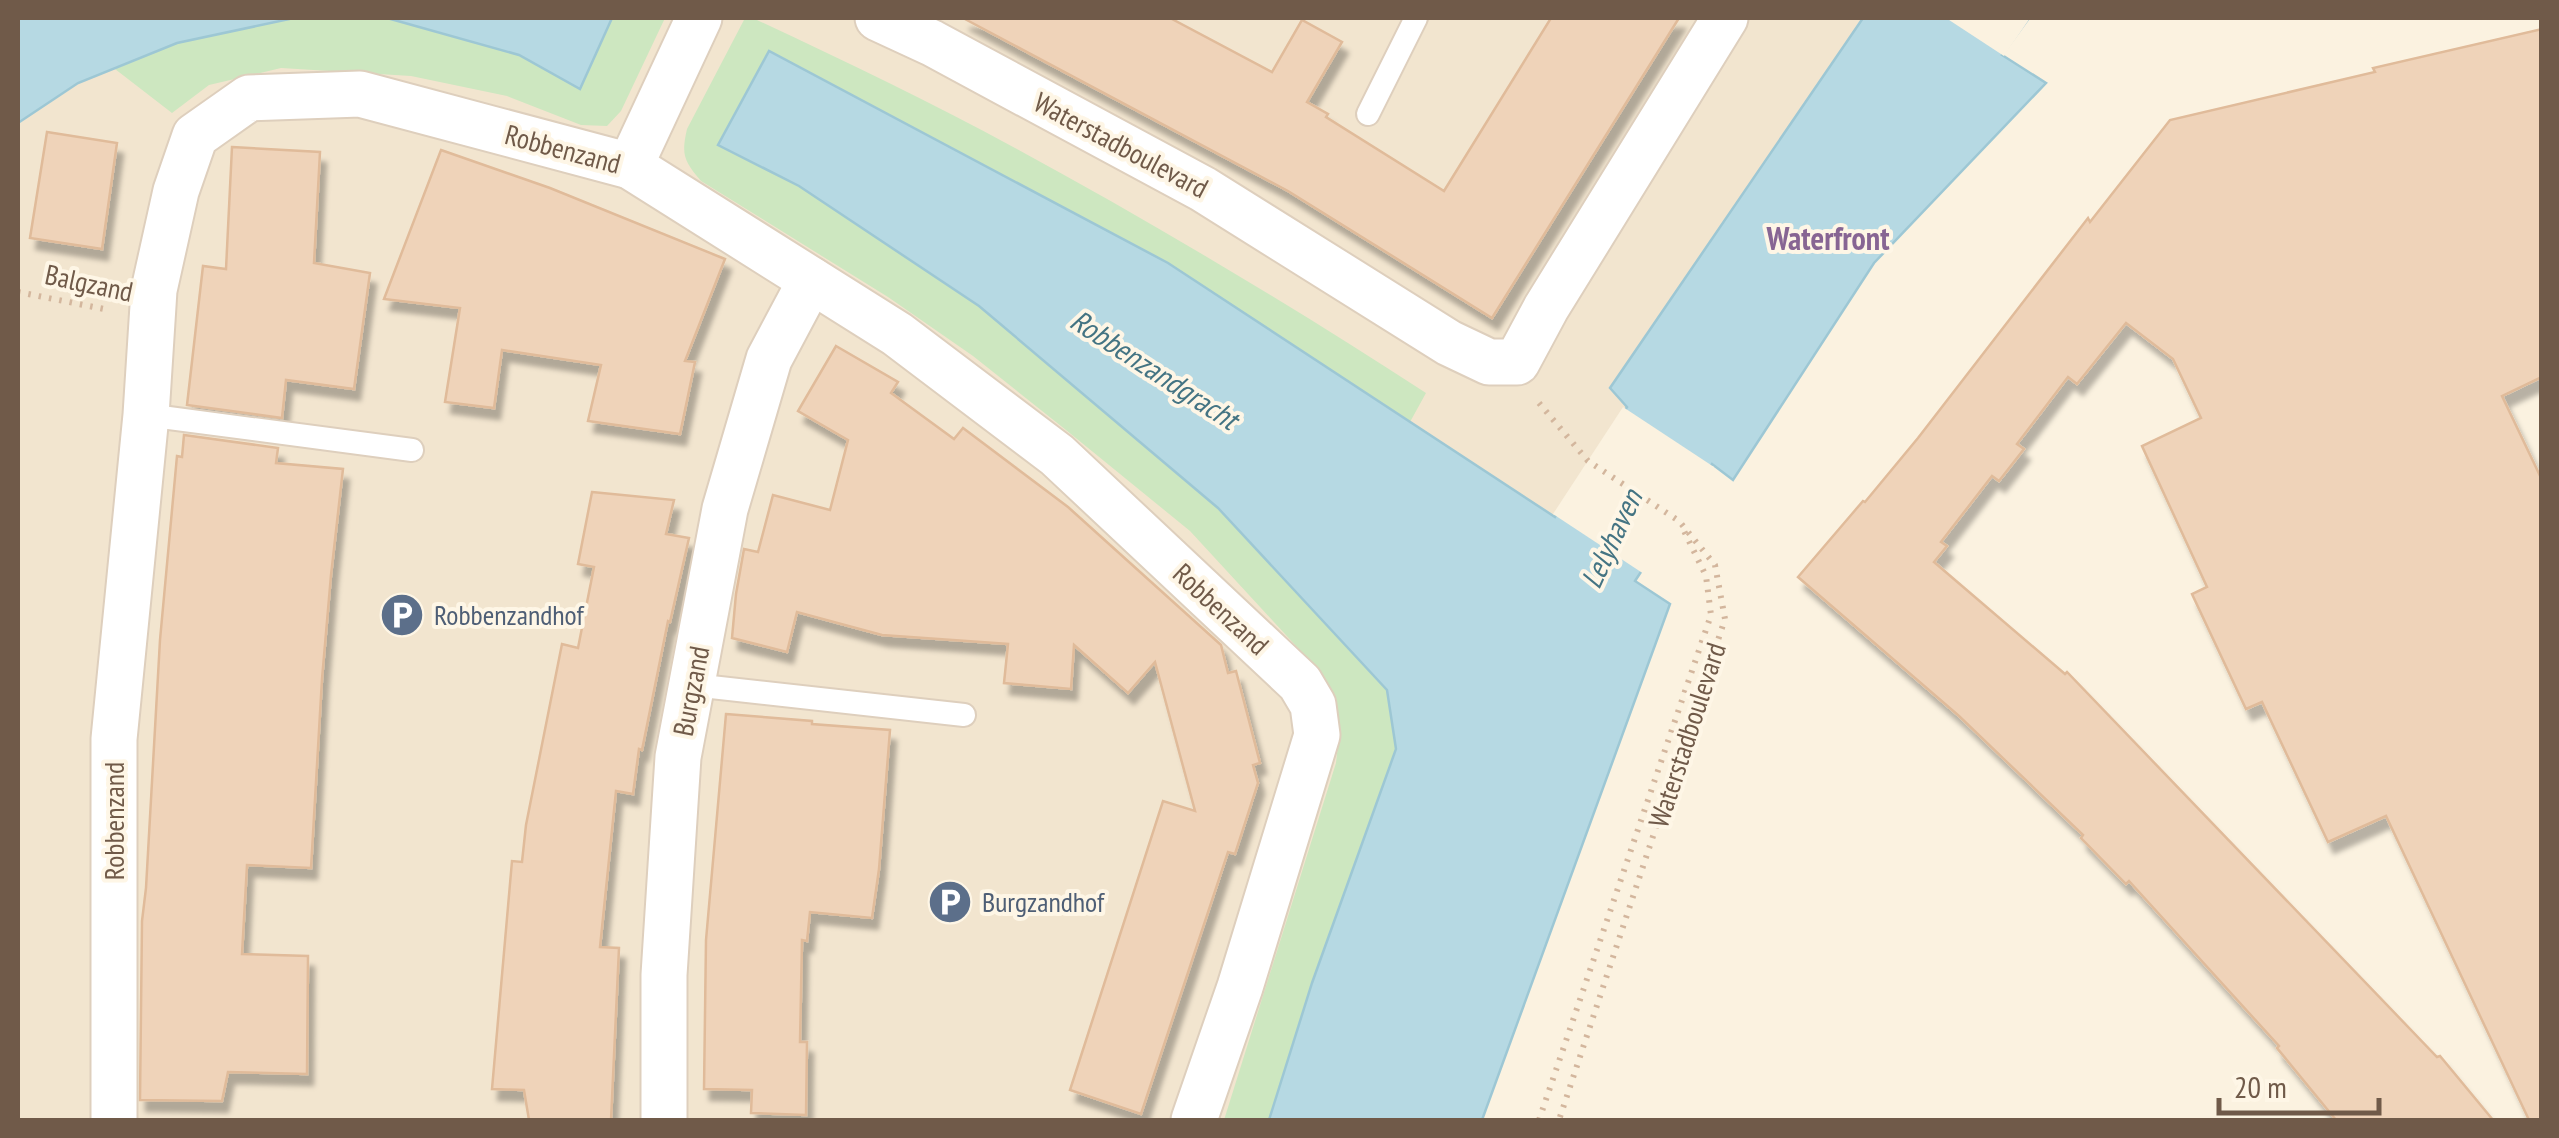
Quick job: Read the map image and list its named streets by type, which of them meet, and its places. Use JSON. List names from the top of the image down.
{
  "streets": {
    "street": ["Waterstadboulevard", "Robbenzand", "Burgzand"],
    "path": ["Balgzand"]
  },
  "crossings": [
    ["Robbenzand", "Balgzand"],
    ["Robbenzand", "Burgzand"]
  ],
  "districts": ["Waterfront"],
  "water": ["Robbenzandgracht", "Lelyhaven"],
  "places": {
    "parking": ["Robbenzandhof", "Burgzandhof"]
  },
  "scale_bar": "20 m"
}
